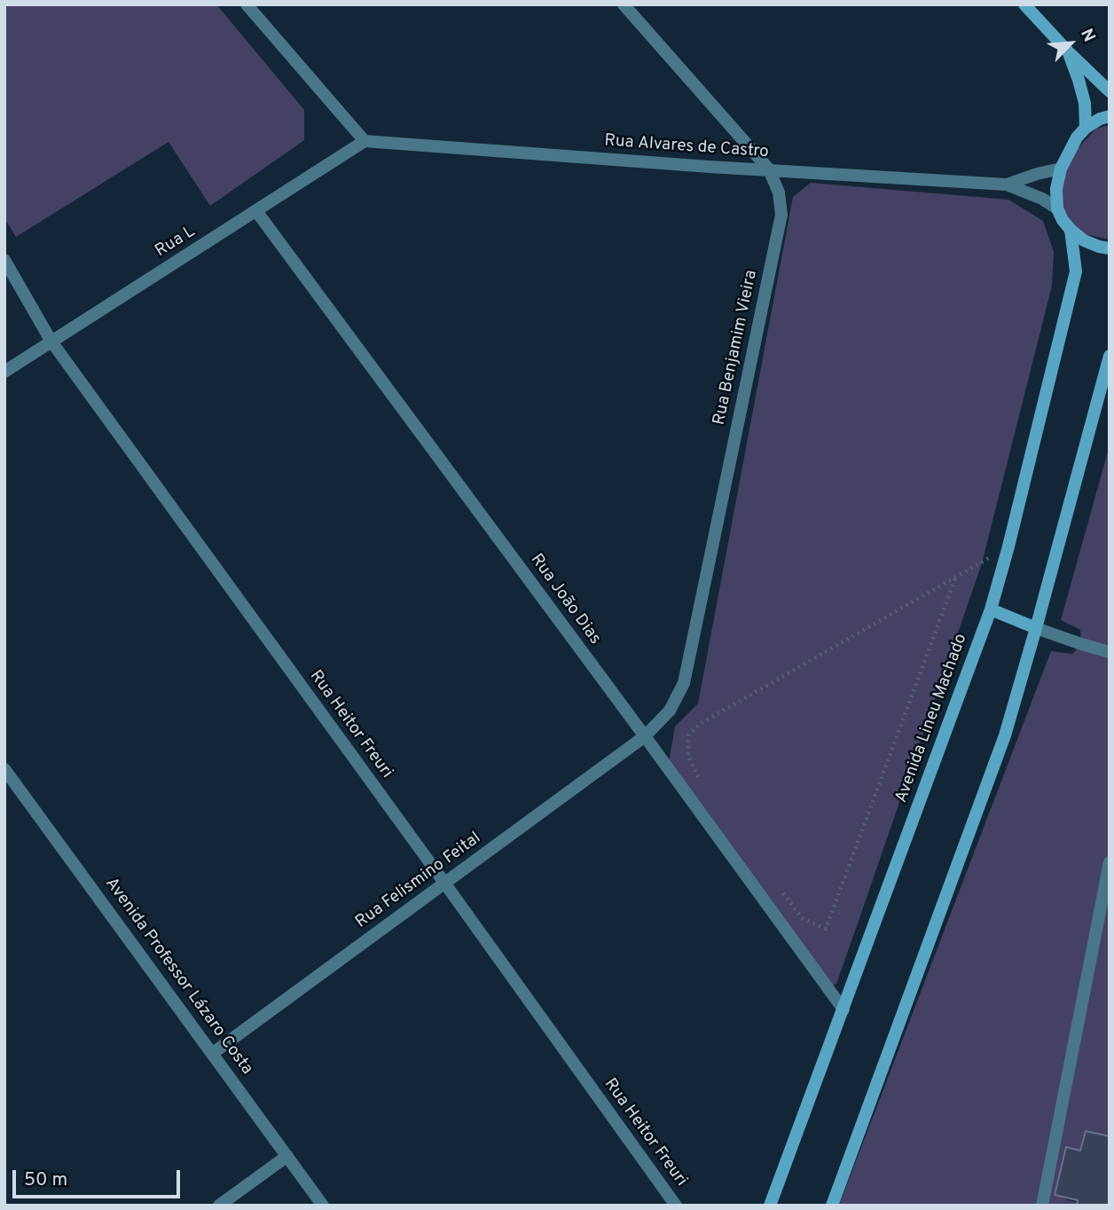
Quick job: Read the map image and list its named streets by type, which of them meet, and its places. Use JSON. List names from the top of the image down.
{
  "streets": {
    "main road": ["Avenida Lineu Machado"],
    "street": [
      "Rua Alvares de Castro",
      "Rua L",
      "Rua Benjamim Vieira",
      "Rua João Dias",
      "Rua Heitor Freuri",
      "Rua Felismino Feital",
      "Avenida Professor Lázaro Costa"
    ]
  },
  "crossings": [
    ["Rua Alvares de Castro", "Rua L"],
    ["Rua Alvares de Castro", "Rua Benjamim Vieira"],
    ["Rua L", "Rua João Dias"],
    ["Rua L", "Rua Heitor Freuri"],
    ["Rua Benjamim Vieira", "Rua João Dias"],
    ["Rua Benjamim Vieira", "Rua Felismino Feital"],
    ["Rua João Dias", "Avenida Lineu Machado"],
    ["Rua João Dias", "Rua Felismino Feital"],
    ["Rua Heitor Freuri", "Rua Felismino Feital"],
    ["Rua Felismino Feital", "Avenida Professor Lázaro Costa"]
  ],
  "scale_bar": "50 m",
  "north": "top right"
}
